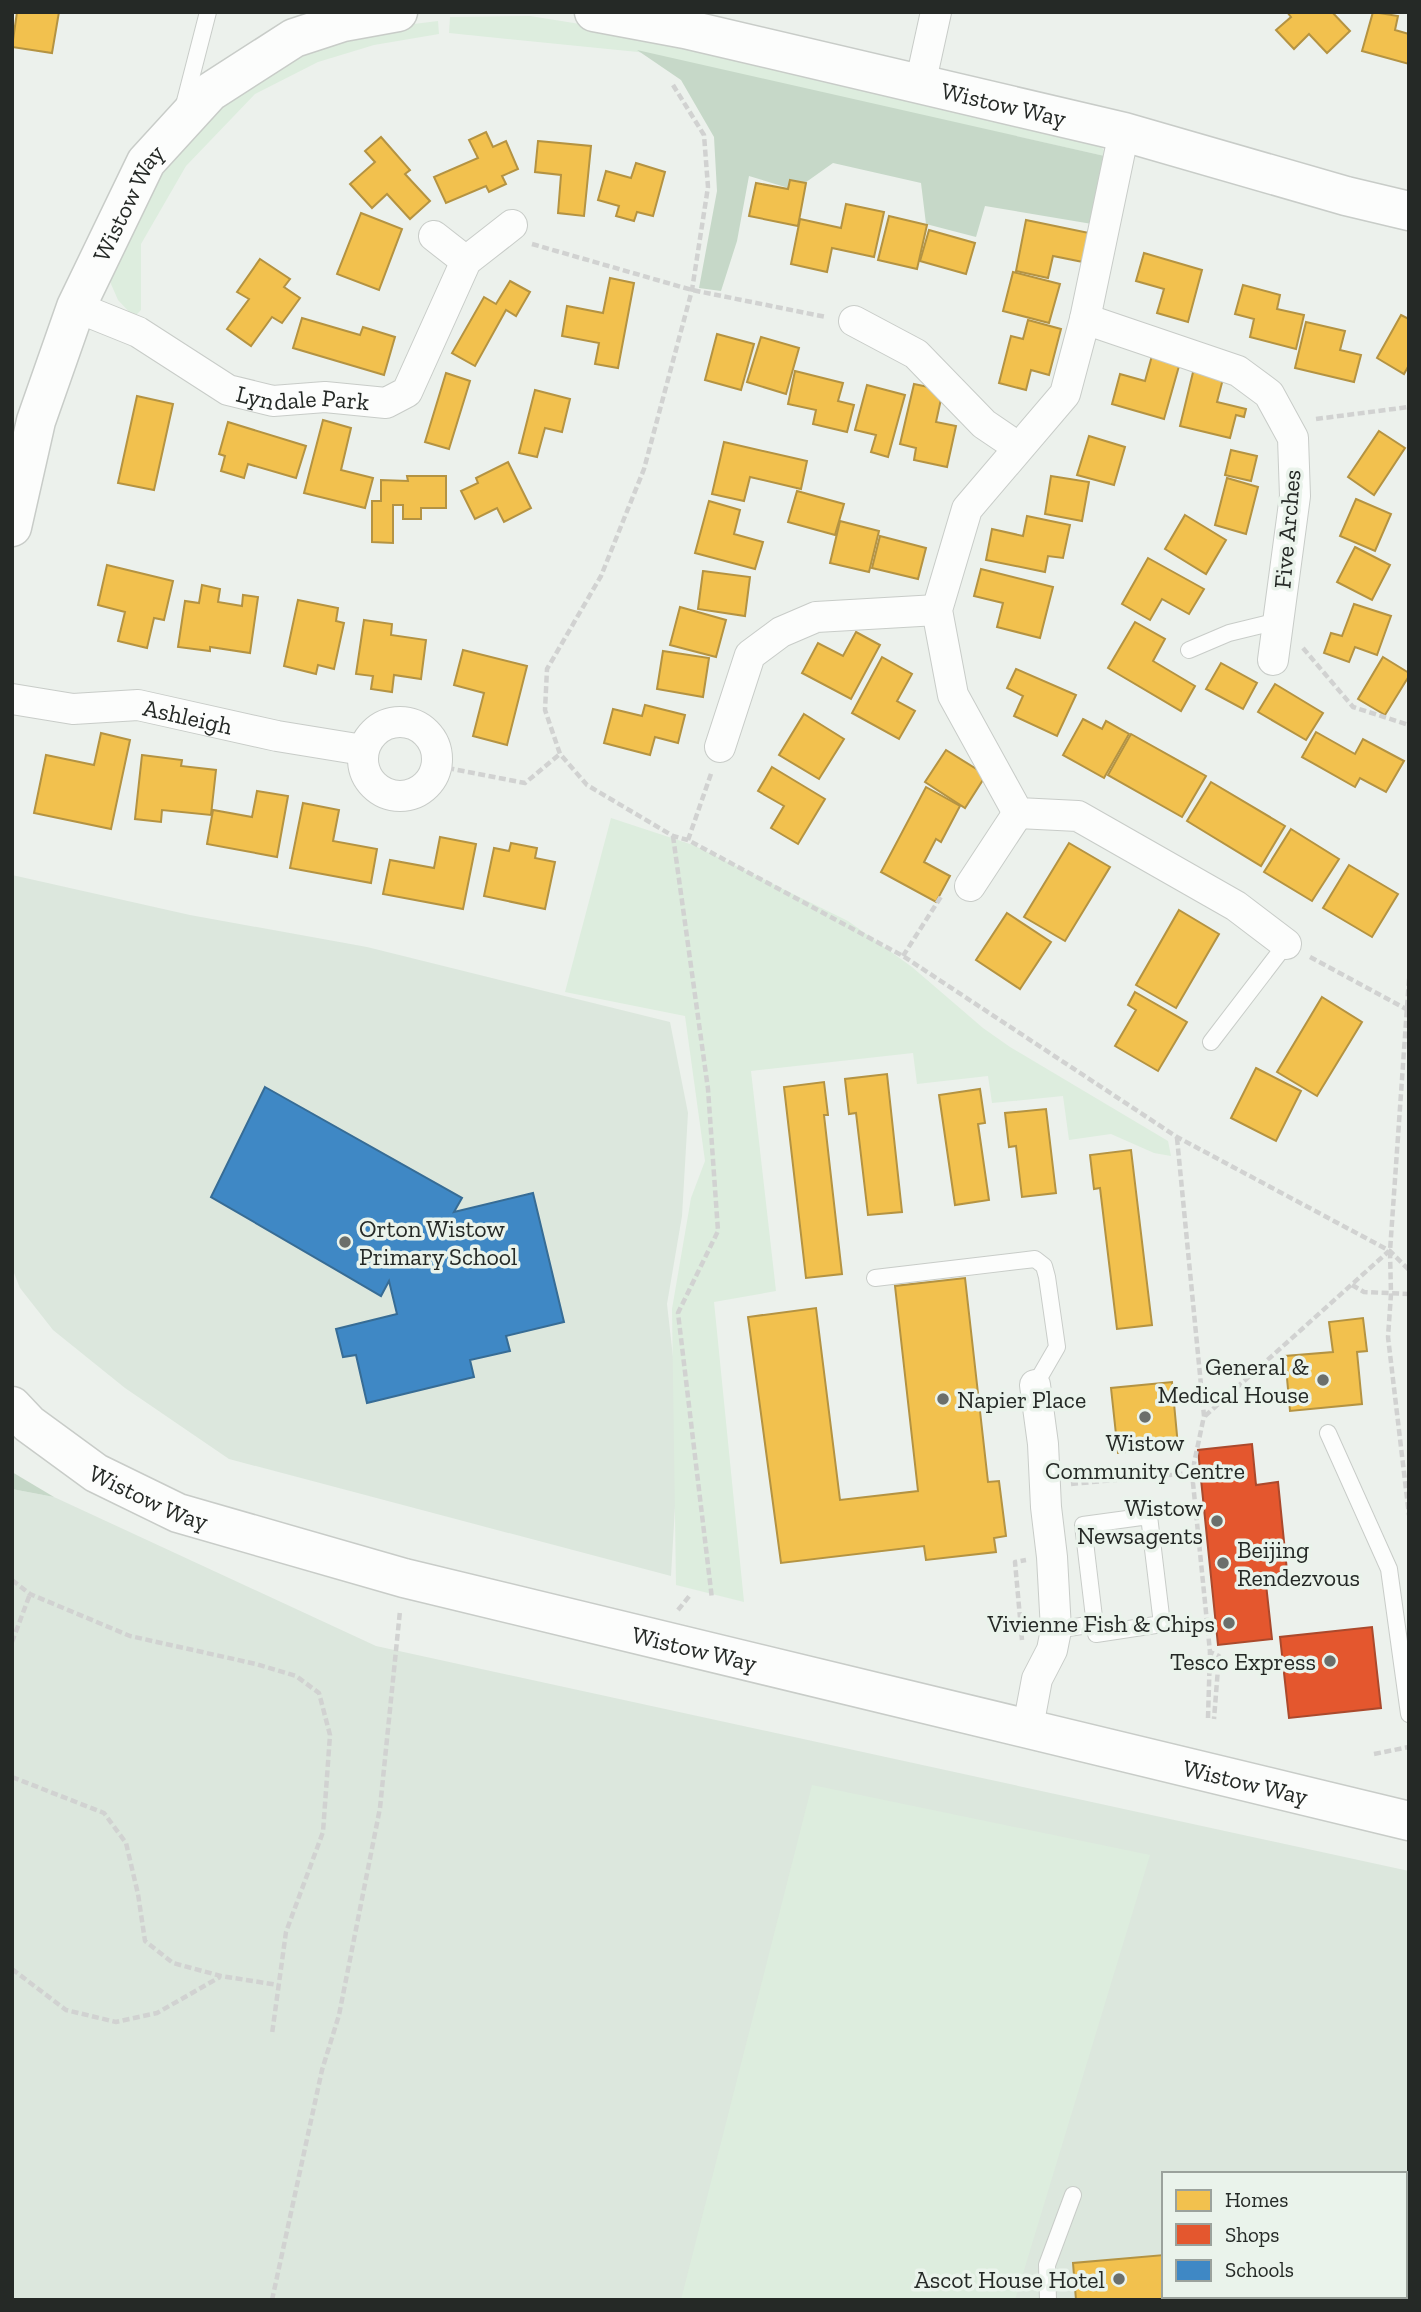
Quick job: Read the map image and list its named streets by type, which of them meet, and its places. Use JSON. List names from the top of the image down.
{
  "streets": {
    "street": [
      "Wistow Way",
      "Lyndale Park",
      "Five Arches",
      "Ashleigh"
    ]
  },
  "crossings": [
    ["Wistow Way", "Lyndale Park"]
  ],
  "places": [
    "Orton Wistow Primary School",
    "General & Medical House",
    "Napier Place",
    "Wistow Community Centre",
    "Wistow Newsagents",
    "Beijing Rendezvous",
    "Vivienne Fish & Chips",
    "Tesco Express",
    "Ascot House Hotel"
  ],
  "legend": ["Homes", "Shops", "Schools"]
}
